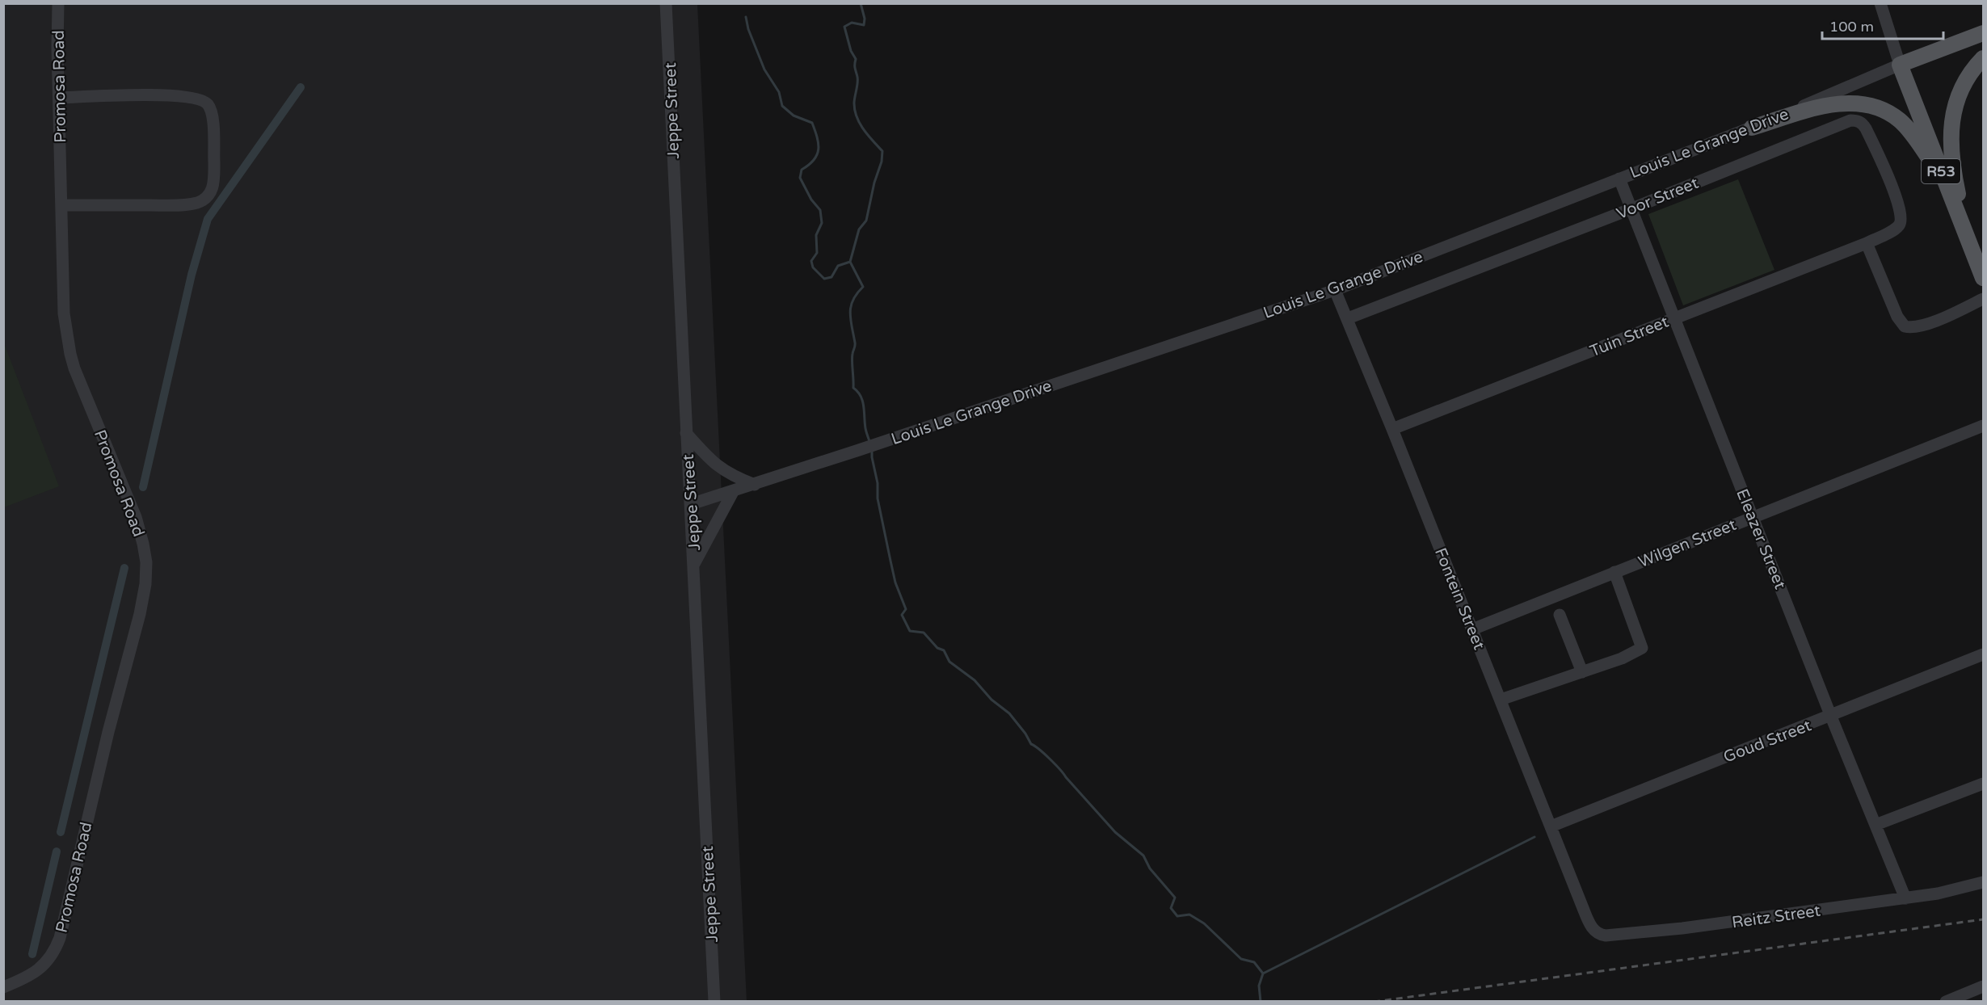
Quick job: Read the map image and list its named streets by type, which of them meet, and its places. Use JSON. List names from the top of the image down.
{
  "streets": {
    "main road": ["Louis Le Grange Drive", "R53"],
    "street": [
      "Promosa Road",
      "Jeppe Street",
      "Voor Street",
      "Tuin Street",
      "Eleazer Street",
      "Wilgen Street",
      "Fontein Street",
      "Goud Street",
      "Reitz Street"
    ]
  },
  "crossings": [
    ["Jeppe Street", "Louis Le Grange Drive"],
    ["Louis Le Grange Drive", "R53"],
    ["Louis Le Grange Drive", "Eleazer Street"],
    ["Louis Le Grange Drive", "Fontein Street"],
    ["Voor Street", "Tuin Street"],
    ["Voor Street", "Eleazer Street"],
    ["Voor Street", "Fontein Street"],
    ["Tuin Street", "Eleazer Street"],
    ["Tuin Street", "Fontein Street"],
    ["Eleazer Street", "Wilgen Street"],
    ["Eleazer Street", "Goud Street"],
    ["Eleazer Street", "Reitz Street"],
    ["Wilgen Street", "Fontein Street"],
    ["Fontein Street", "Goud Street"],
    ["Fontein Street", "Reitz Street"]
  ],
  "scale_bar": "100 m"
}
